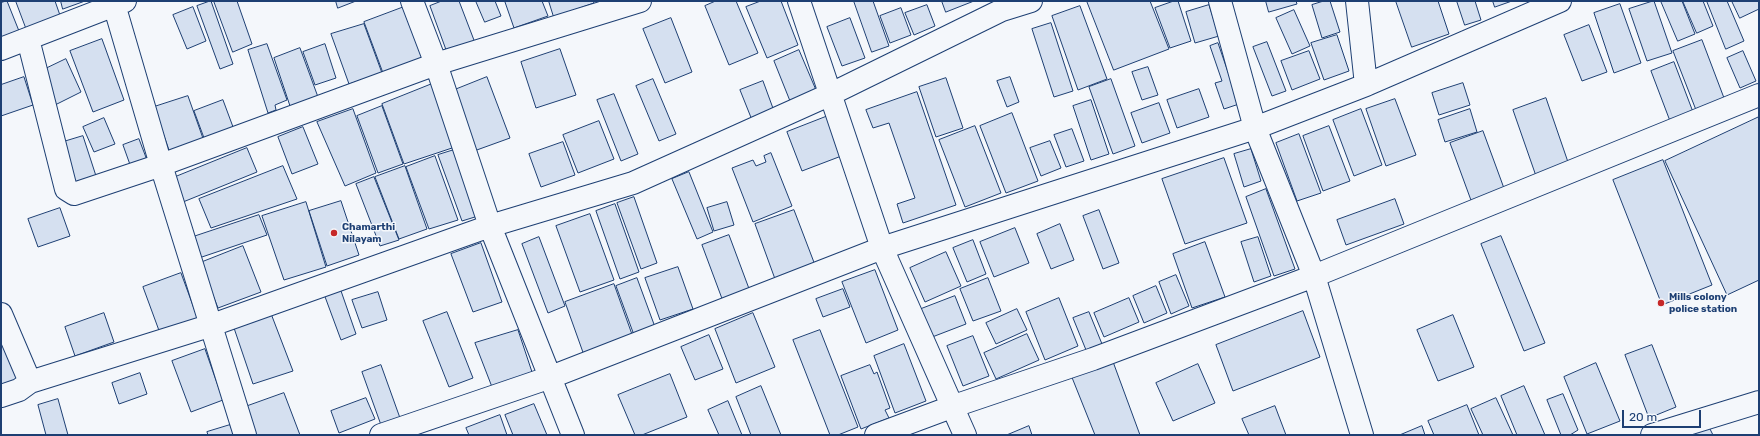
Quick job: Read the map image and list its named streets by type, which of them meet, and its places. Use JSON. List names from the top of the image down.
{
  "places": ["Chamarthi Nilayam", "Mills colony police station"],
  "scale_bar": "20 m"
}
